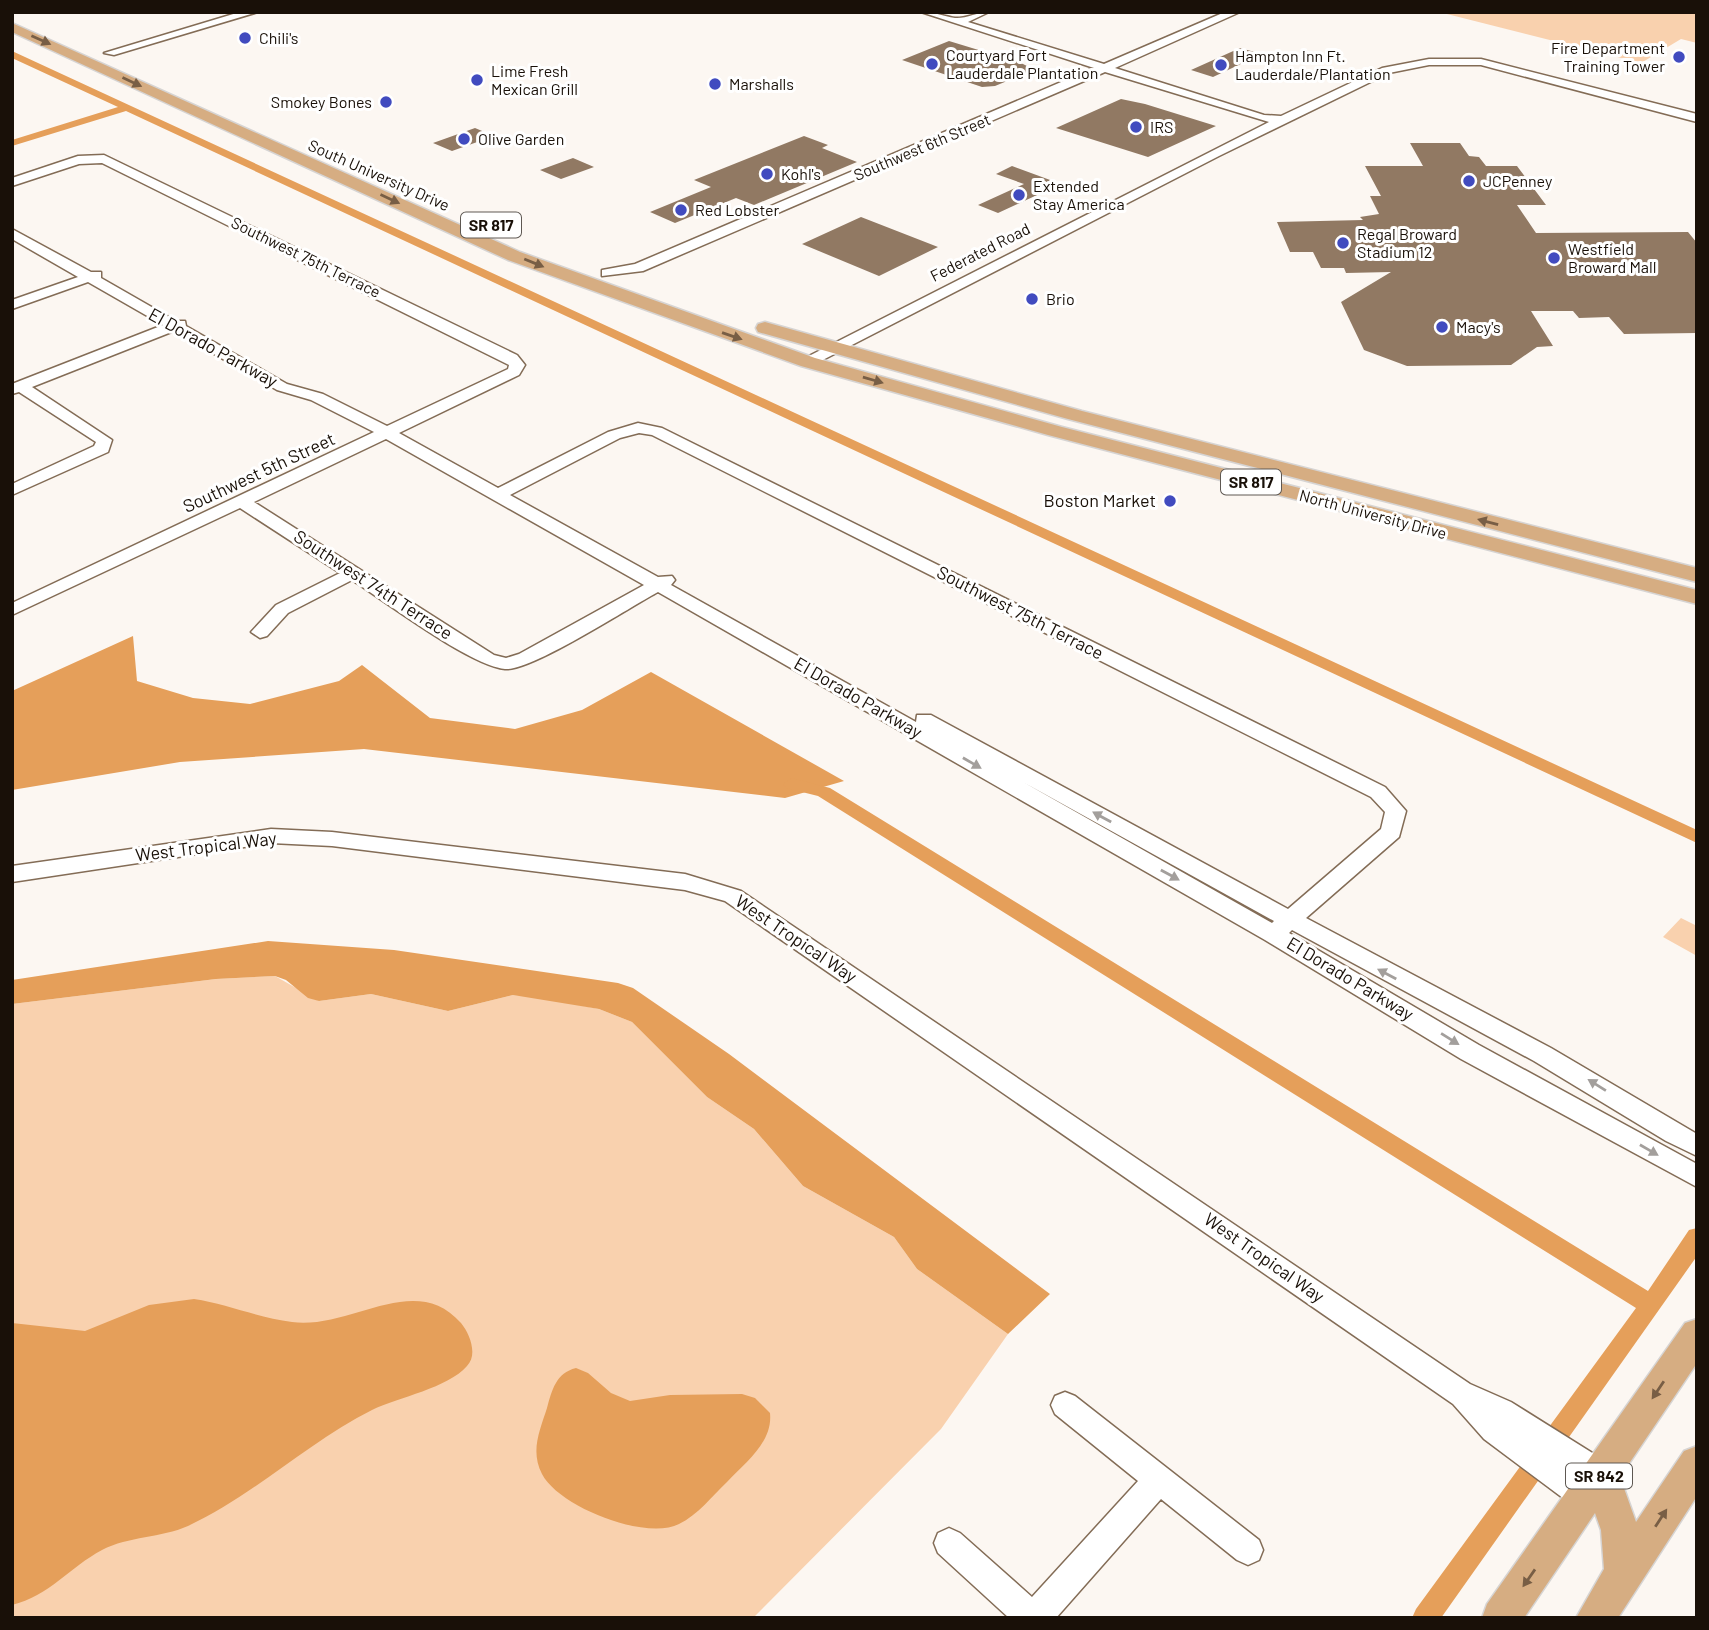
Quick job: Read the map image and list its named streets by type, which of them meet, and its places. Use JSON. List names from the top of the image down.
{
  "streets": {
    "main road": [
      "South University Drive",
      "SR 817",
      "North University Drive",
      "SR 842"
    ],
    "street": [
      "Southwest 6th Street",
      "Federated Road",
      "Southwest 75th Terrace",
      "El Dorado Parkway",
      "Southwest 5th Street",
      "Southwest 74th Terrace",
      "West Tropical Way"
    ]
  },
  "crossings": [
    ["Southwest 6th Street", "SR 817"],
    ["South University Drive", "Federated Road"],
    ["South University Drive", "North University Drive"],
    ["SR 817", "Federated Road"],
    ["SR 817", "North University Drive"],
    ["Federated Road", "North University Drive"],
    ["Southwest 75th Terrace", "El Dorado Parkway"],
    ["Southwest 75th Terrace", "Southwest 5th Street"],
    ["El Dorado Parkway", "Southwest 5th Street"],
    ["El Dorado Parkway", "Southwest 74th Terrace"],
    ["Southwest 5th Street", "Southwest 74th Terrace"],
    ["West Tropical Way", "SR 842"]
  ],
  "places": [
    "Chili's",
    "Fire Department Training Tower",
    "Courtyard Fort Lauderdale Plantation",
    "Hampton Inn Ft. Lauderdale/Plantation",
    "Lime Fresh Mexican Grill",
    "Marshalls",
    "Smokey Bones",
    "IRS",
    "Olive Garden",
    "Kohl's",
    "JCPenney",
    "Extended Stay America",
    "Red Lobster",
    "Regal Broward Stadium 12",
    "Westfield Broward Mall",
    "Brio",
    "Macy's",
    "Boston Market"
  ]
}
